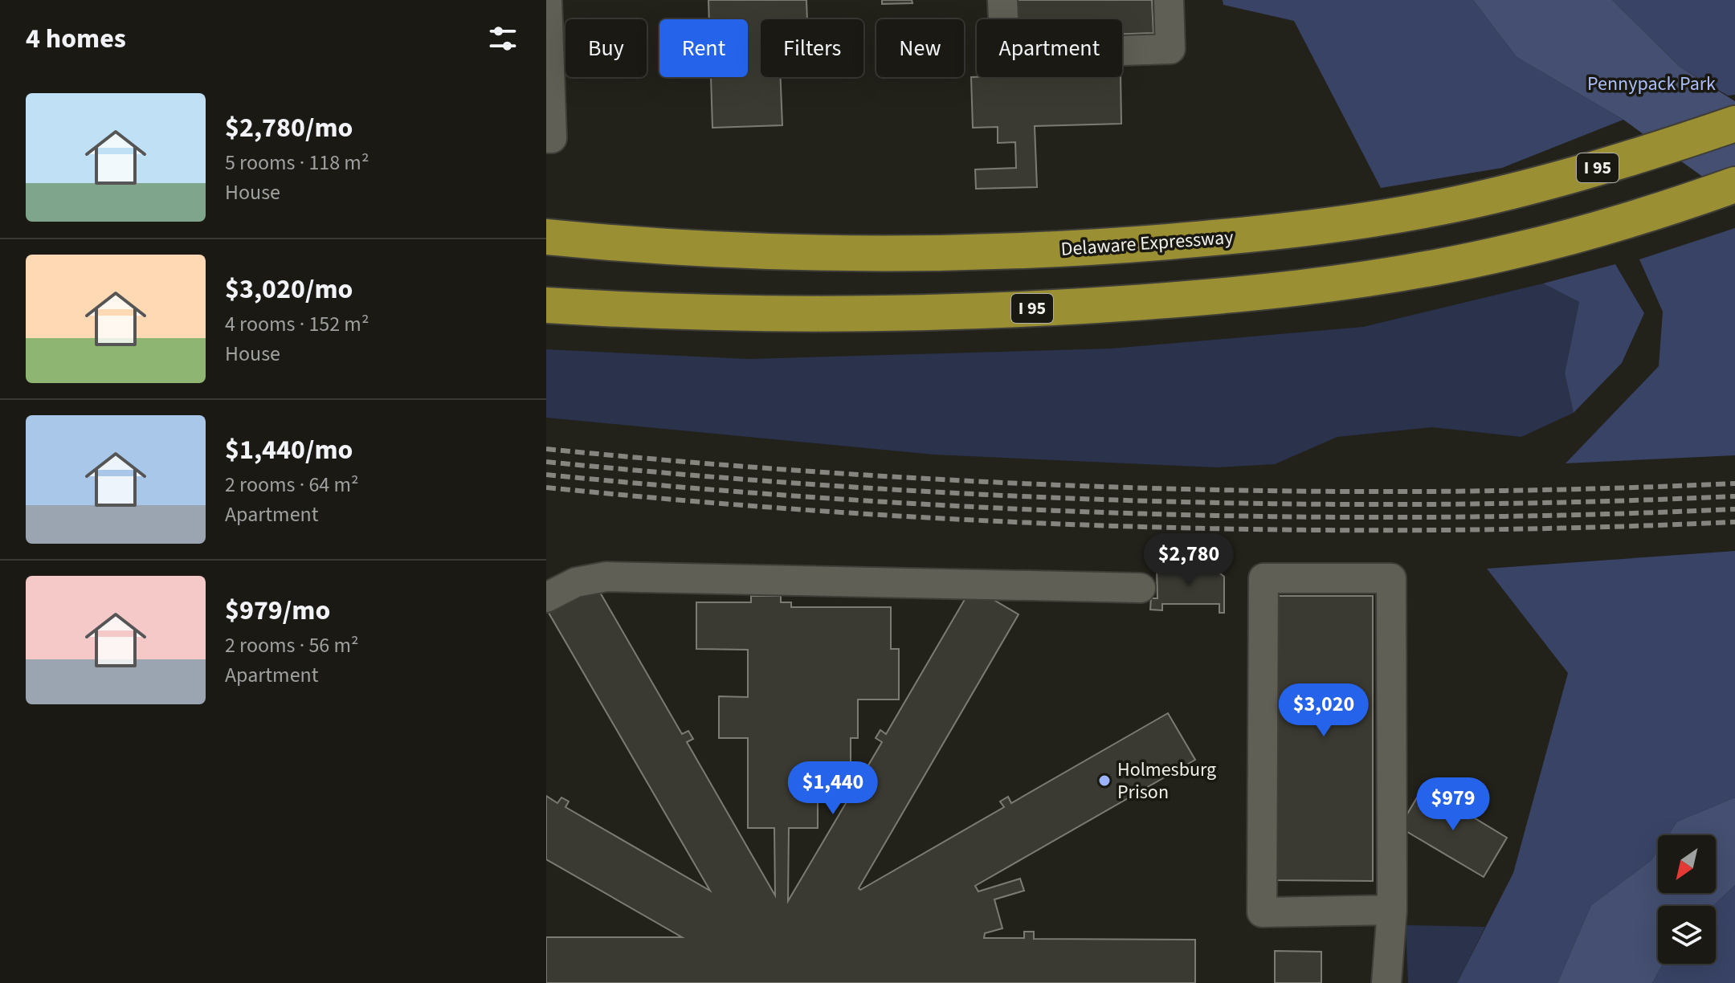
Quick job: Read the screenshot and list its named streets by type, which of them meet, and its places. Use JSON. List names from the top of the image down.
{
  "streets": {
    "highway": ["I 95", "Delaware Expressway"]
  },
  "parks": ["Pennypack Park"],
  "places": ["Holmesburg Prison"],
  "north": "bottom left",
  "page": {
    "heading": "4 homes",
    "chip": [
      "Buy",
      "Rent",
      "Filters",
      "New",
      "Apartment"
    ],
    "list": [
      {
        "name": "$2,780/mo",
        "note": "5 rooms · 118 m² · House"
      },
      {
        "name": "$3,020/mo",
        "note": "4 rooms · 152 m² · House"
      },
      {
        "name": "$1,440/mo",
        "note": "2 rooms · 64 m² · Apartment"
      },
      {
        "name": "$979/mo",
        "note": "2 rooms · 56 m² · Apartment"
      }
    ],
    "price": [
      "$2,780",
      "$3,020",
      "$1,440",
      "$979"
    ]
  }
}
